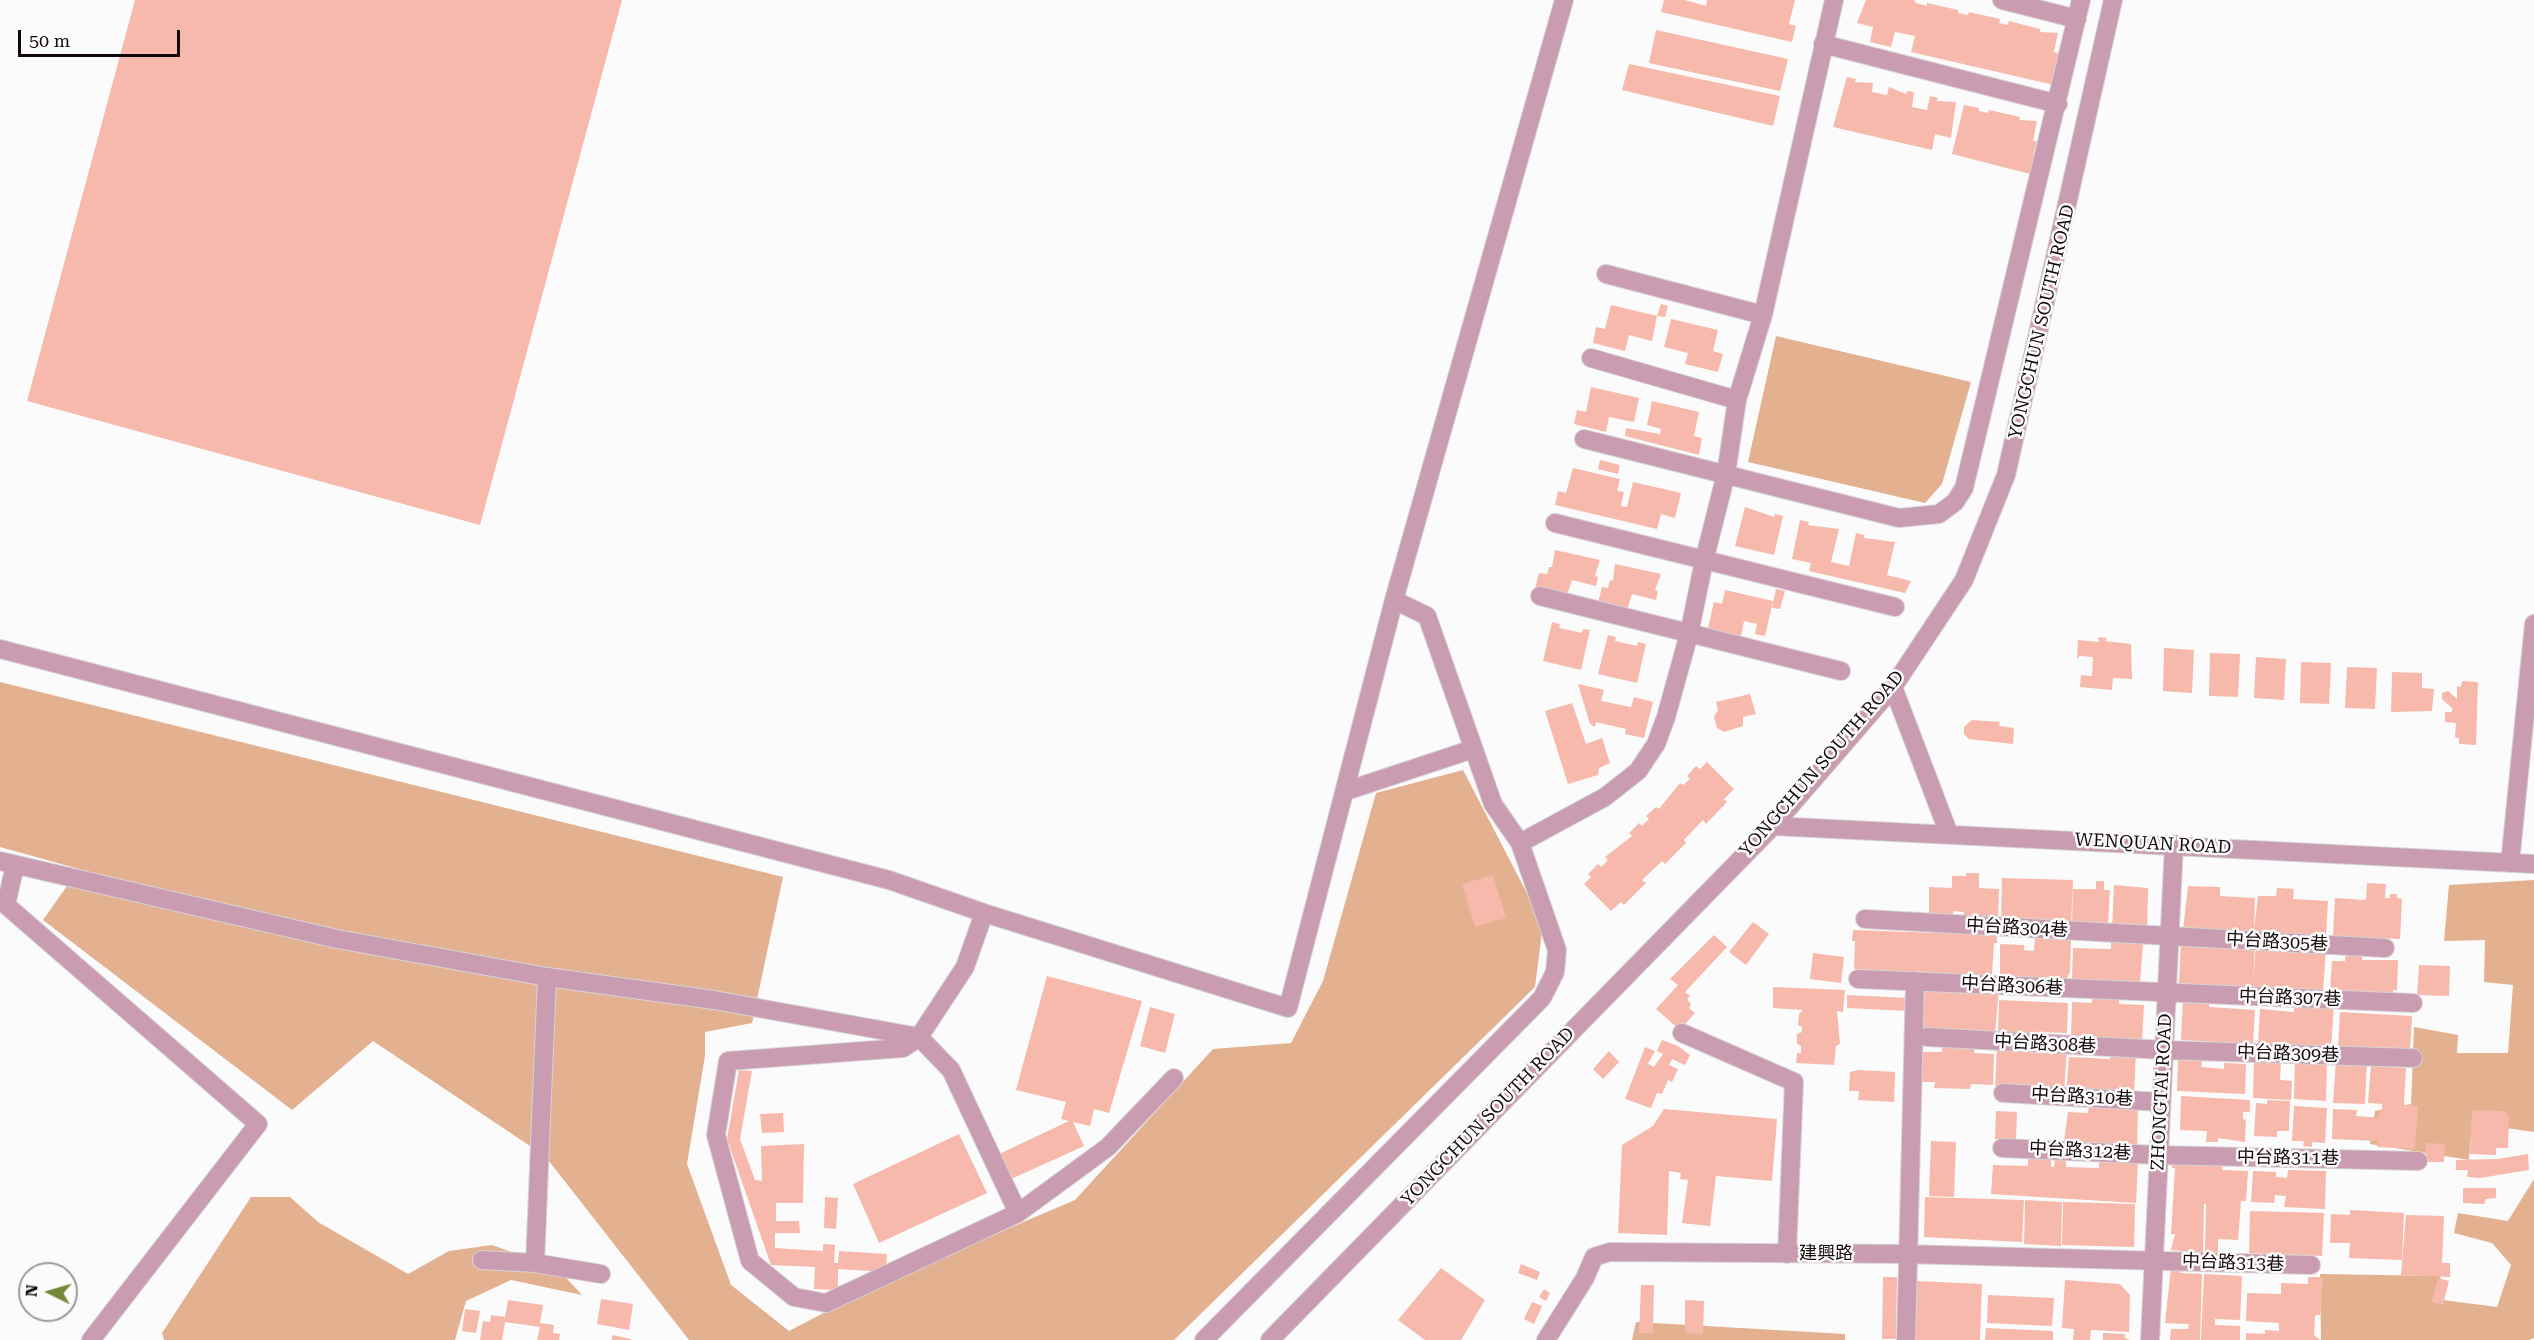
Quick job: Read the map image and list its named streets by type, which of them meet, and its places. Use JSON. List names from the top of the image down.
{
  "streets": {
    "street": [
      "YONGCHUN SOUTH ROAD",
      "WENQUAN ROAD",
      "中台路304巷",
      "中台路305巷",
      "中台路306巷",
      "中台路307巷",
      "中台路308巷",
      "中台路309巷",
      "ZHONGTAI ROAD",
      "中台路310巷",
      "中台路312巷",
      "中台路311巷",
      "建興路",
      "中台路313巷"
    ]
  },
  "crossings": [
    ["YONGCHUN SOUTH ROAD", "WENQUAN ROAD"],
    ["WENQUAN ROAD", "ZHONGTAI ROAD"],
    ["中台路304巷", "中台路305巷"],
    ["中台路304巷", "ZHONGTAI ROAD"],
    ["中台路305巷", "ZHONGTAI ROAD"],
    ["中台路306巷", "中台路307巷"],
    ["中台路306巷", "ZHONGTAI ROAD"],
    ["中台路307巷", "ZHONGTAI ROAD"],
    ["中台路308巷", "中台路309巷"],
    ["中台路308巷", "ZHONGTAI ROAD"],
    ["中台路309巷", "ZHONGTAI ROAD"],
    ["ZHONGTAI ROAD", "中台路310巷"],
    ["ZHONGTAI ROAD", "中台路312巷"],
    ["ZHONGTAI ROAD", "中台路311巷"],
    ["ZHONGTAI ROAD", "建興路"],
    ["ZHONGTAI ROAD", "中台路313巷"],
    ["中台路312巷", "中台路311巷"],
    ["建興路", "中台路313巷"]
  ],
  "scale_bar": "50 m",
  "north": "left"
}
